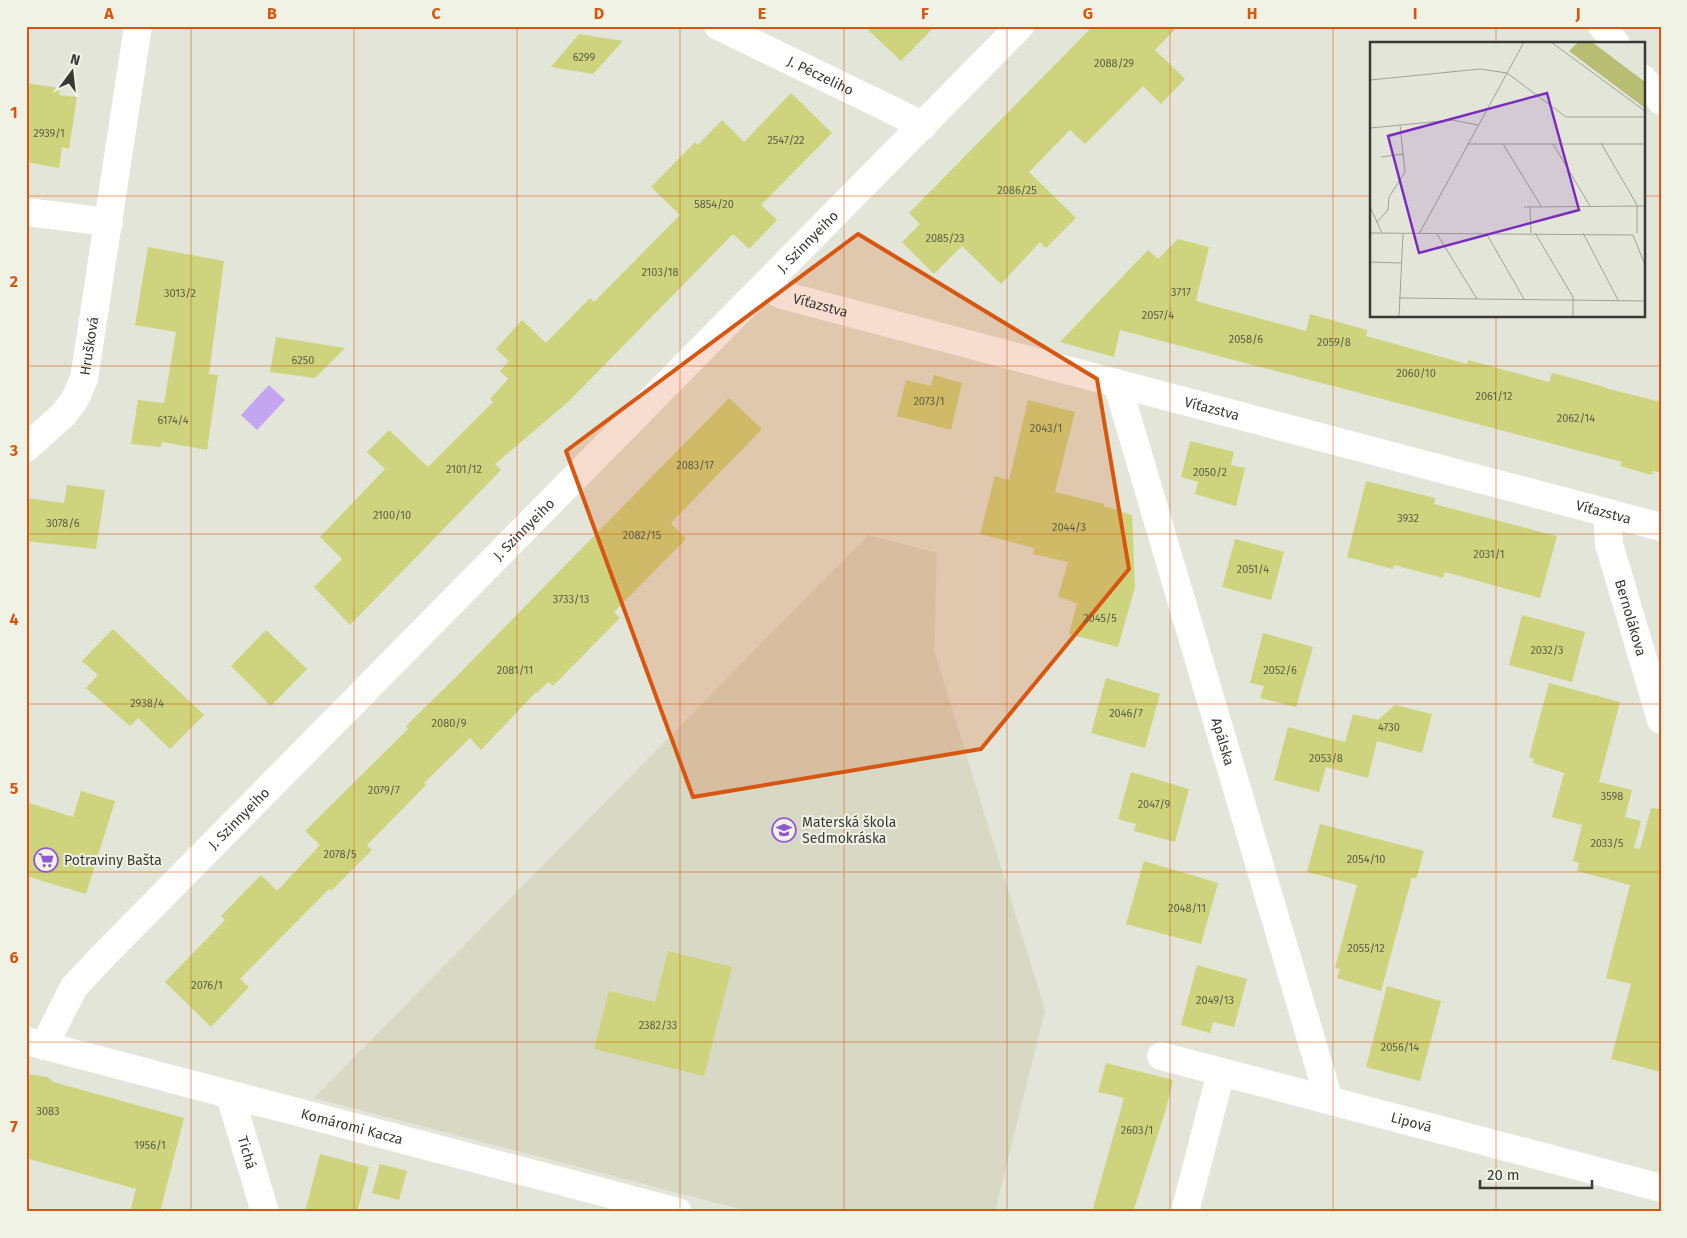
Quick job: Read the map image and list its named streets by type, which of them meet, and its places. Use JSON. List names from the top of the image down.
{
  "streets": {
    "street": [
      "J. Péczeliho",
      "J. Szinnyeiho",
      "Víťazstva",
      "Hrušková",
      "Bernolákova",
      "Apálska",
      "Lipová",
      "Komáromi Kacza",
      "Tichá"
    ]
  },
  "crossings": [
    ["J. Péczeliho", "J. Szinnyeiho"],
    ["J. Szinnyeiho", "Víťazstva"],
    ["J. Szinnyeiho", "Komáromi Kacza"],
    ["Víťazstva", "Bernolákova"],
    ["Víťazstva", "Apálska"],
    ["Apálska", "Lipová"],
    ["Komáromi Kacza", "Tichá"]
  ],
  "places": {
    "school or university": ["Materská škola Sedmokráska"],
    "supermarket": ["Potraviny Bašta"]
  },
  "house_numbers": [
    "6299",
    "2088/29",
    "2939/1",
    "2547/22",
    "2086/25",
    "5854/20",
    "2085/23",
    "2103/18",
    "3717",
    "3013/2",
    "2057/4",
    "2058/6",
    "2059/8",
    "6250",
    "2060/10",
    "2061/12",
    "2073/1",
    "2062/14",
    "6174/4",
    "2043/1",
    "2083/17",
    "2101/12",
    "2050/2",
    "2100/10",
    "3932",
    "3078/6",
    "2044/3",
    "2082/15",
    "2031/1",
    "2051/4",
    "3733/13",
    "2045/5",
    "2032/3",
    "2081/11",
    "2052/6",
    "2938/4",
    "2046/7",
    "2080/9",
    "4730",
    "2053/8",
    "2079/7",
    "3598",
    "2047/9",
    "2033/5",
    "2078/5",
    "2054/10",
    "2048/11",
    "2055/12",
    "2076/1",
    "2049/13",
    "2382/33",
    "2056/14",
    "3083",
    "2603/1",
    "1956/1"
  ],
  "scale_bar": "20 m",
  "north": "top",
  "grid": {
    "columns": [
      "A",
      "B",
      "C",
      "D",
      "E",
      "F",
      "G",
      "H",
      "I",
      "J"
    ],
    "rows": [
      "1",
      "2",
      "3",
      "4",
      "5",
      "6",
      "7"
    ]
  }
}
